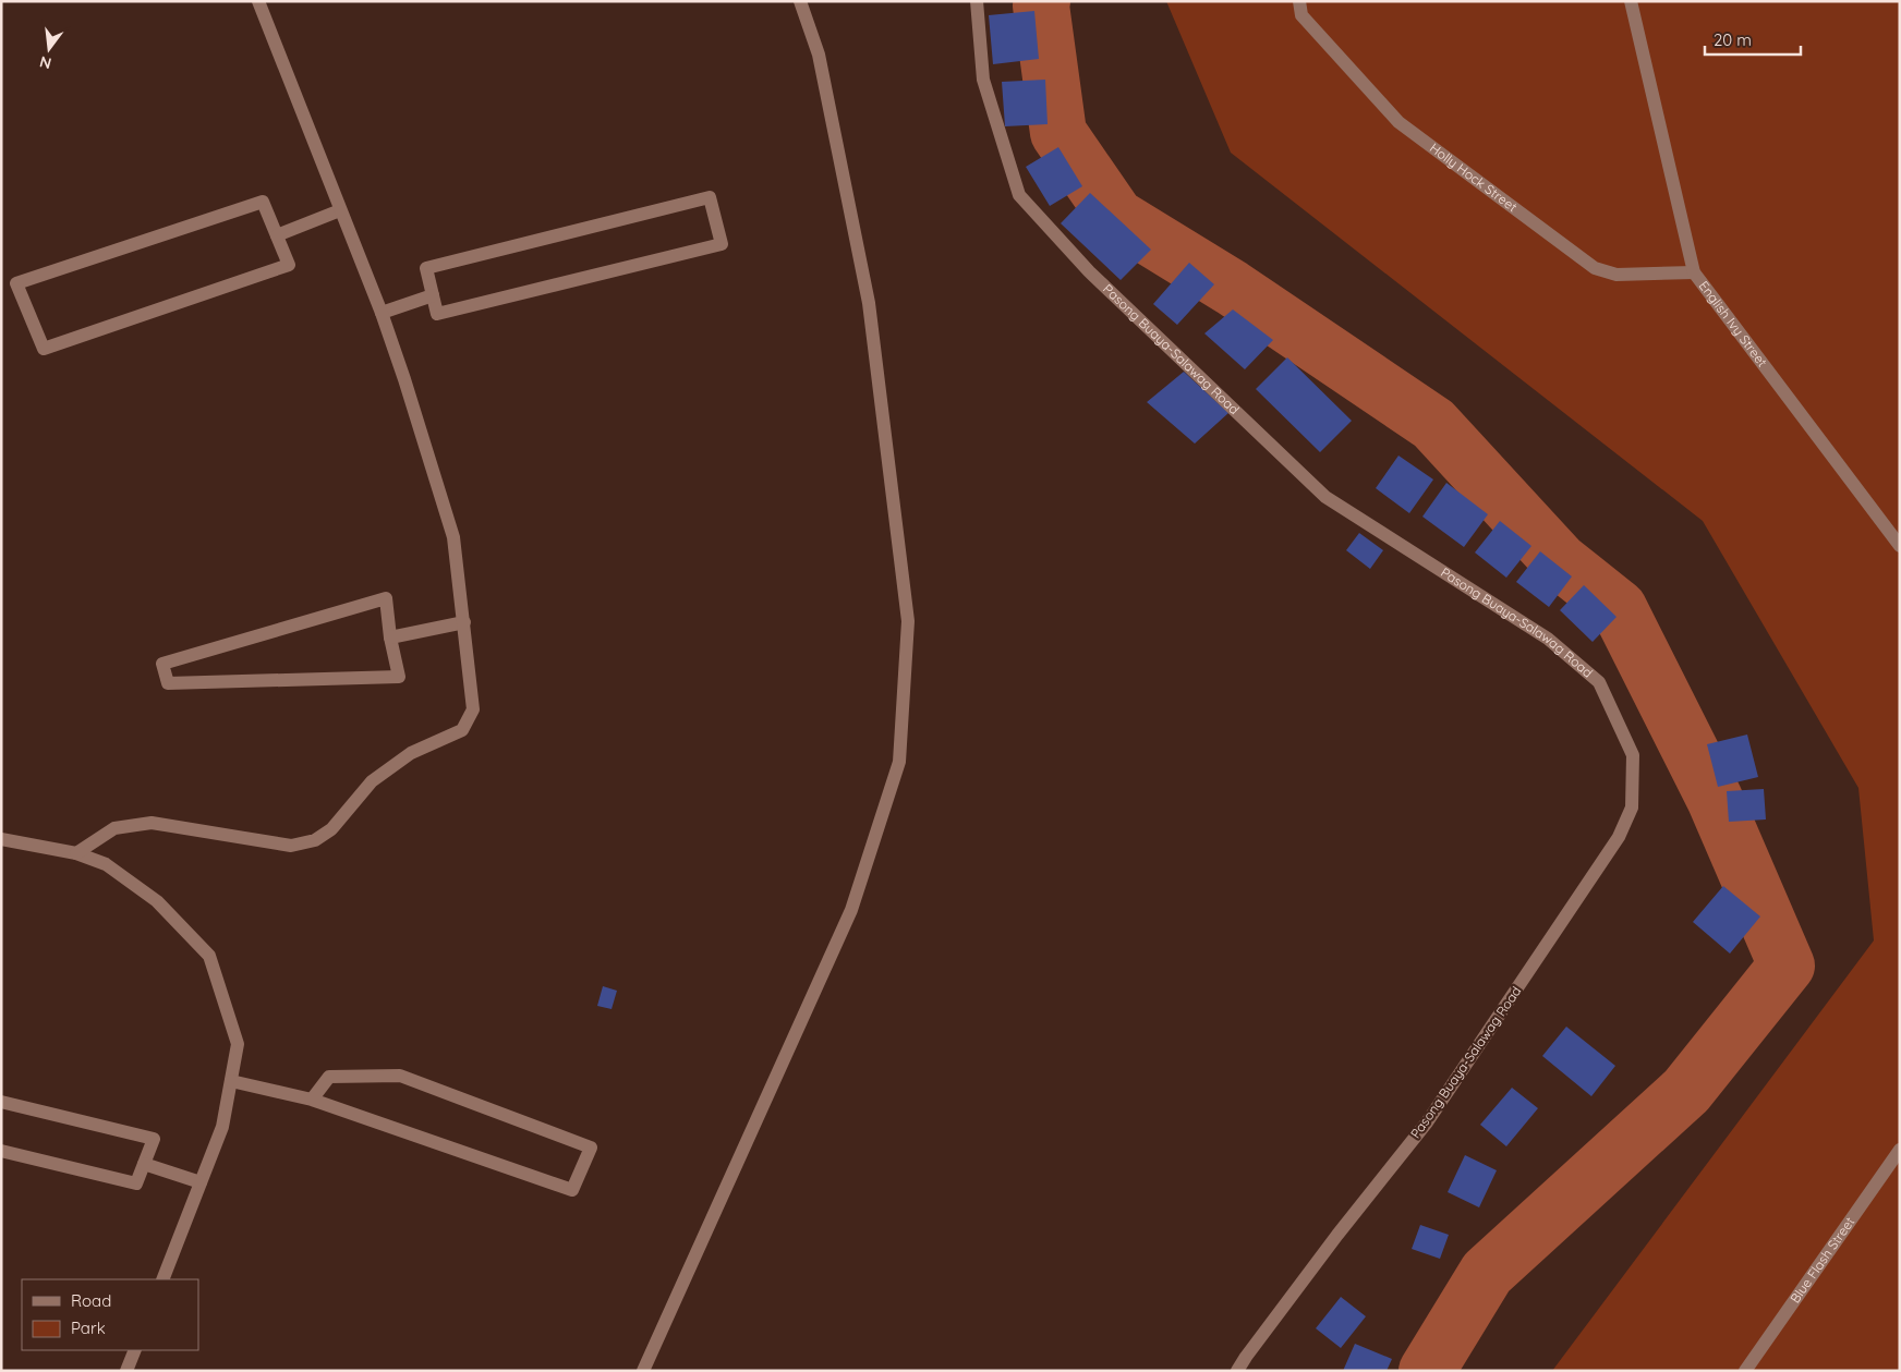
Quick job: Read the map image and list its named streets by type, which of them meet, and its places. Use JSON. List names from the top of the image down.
{
  "streets": {
    "street": [
      "Holly Hock Street",
      "English Ivy Street",
      "Pasong Buaya-Salawag Road",
      "Blue Flash Street"
    ]
  },
  "crossings": [
    ["Holly Hock Street", "English Ivy Street"]
  ],
  "legend": ["Road", "Park"],
  "scale_bar": "20 m",
  "north": "bottom"
}
